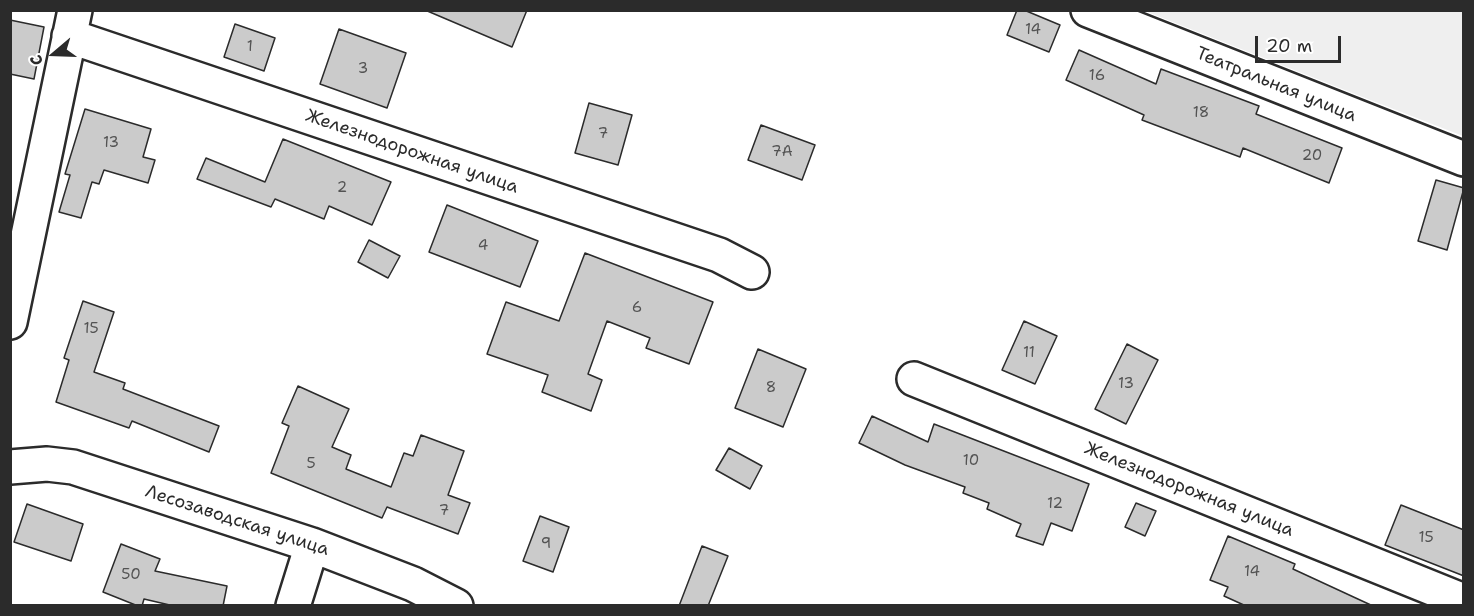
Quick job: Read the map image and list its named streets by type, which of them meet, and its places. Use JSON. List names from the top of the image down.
{
  "streets": {
    "street": ["Театральная улица", "Железнодорожная улица", "Лесозаводская улица"]
  },
  "house_numbers": [
    "14",
    "1",
    "3",
    "16",
    "18",
    "7",
    "13",
    "7А",
    "20",
    "2",
    "4",
    "6",
    "15",
    "11",
    "13",
    "8",
    "10",
    "5",
    "12",
    "7",
    "15",
    "9",
    "14",
    "50"
  ],
  "scale_bar": "20 m",
  "north": "left"
}
